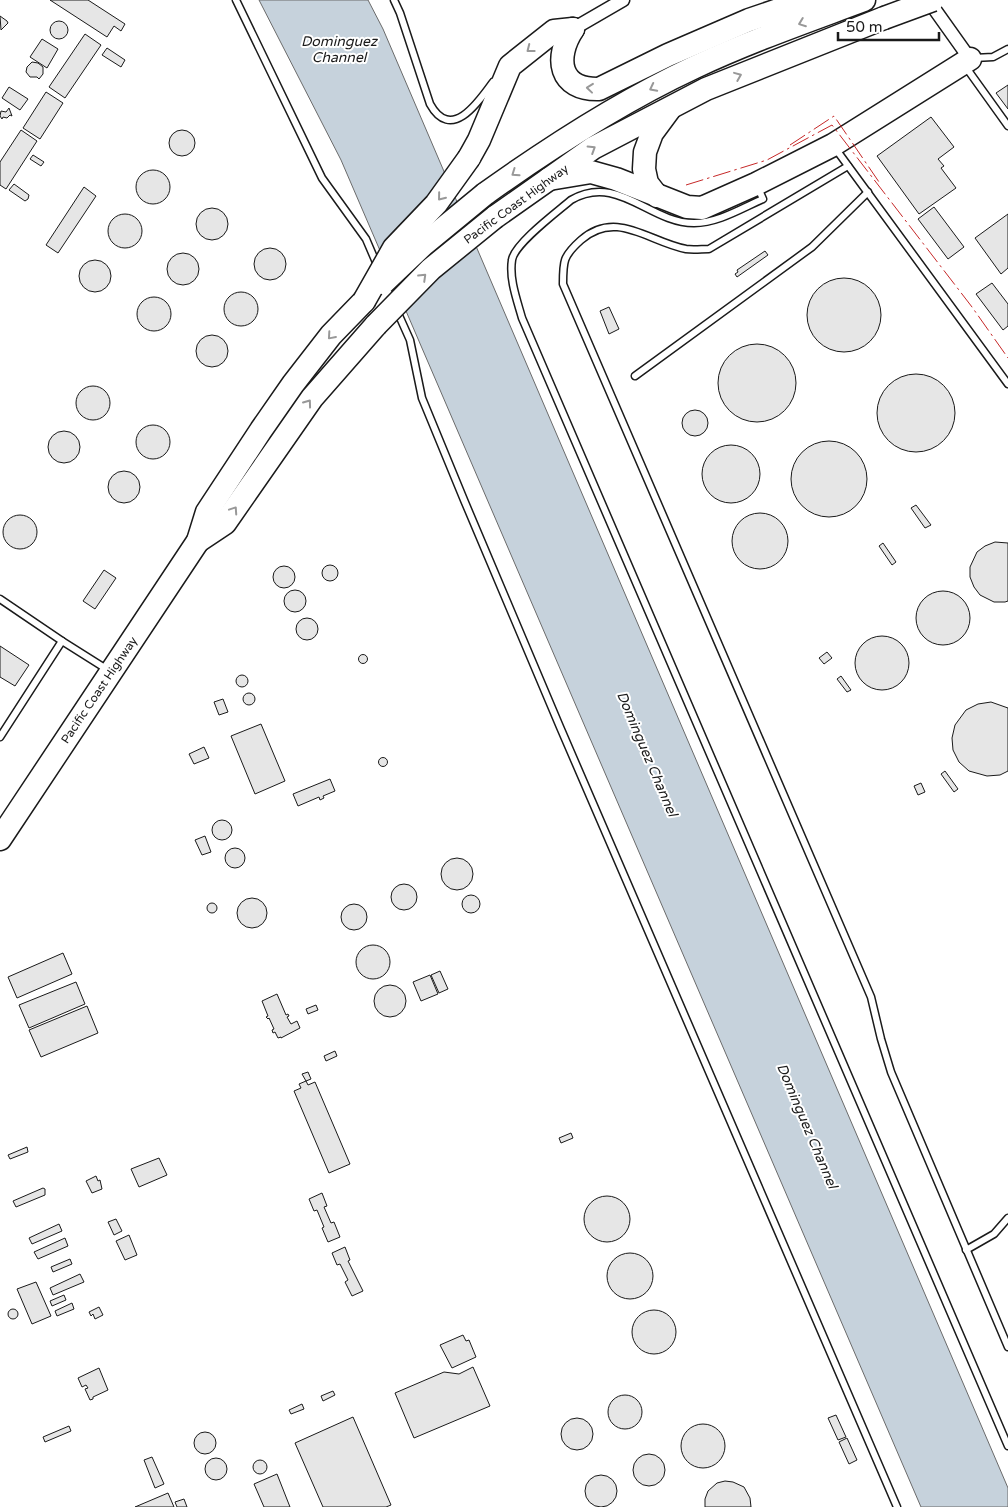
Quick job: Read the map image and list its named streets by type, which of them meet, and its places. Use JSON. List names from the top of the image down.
{
  "streets": {
    "highway": ["Pacific Coast Highway"]
  },
  "water": ["Dominguez Channel"],
  "scale_bar": "50 m"
}
